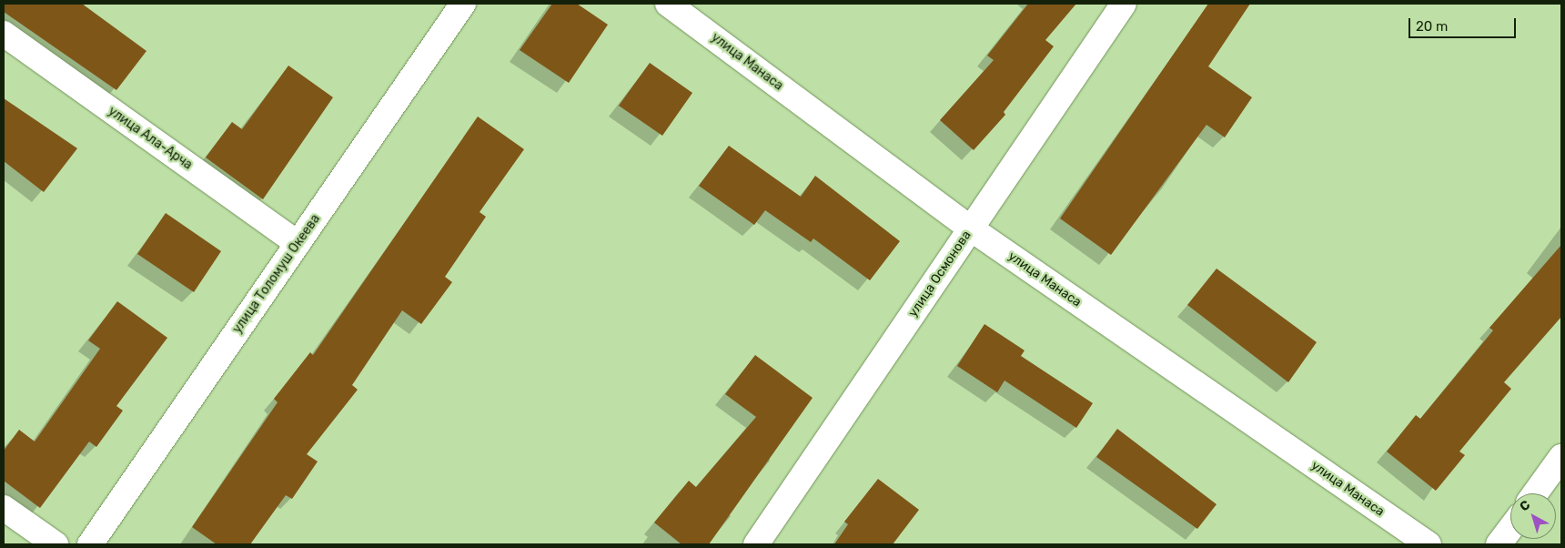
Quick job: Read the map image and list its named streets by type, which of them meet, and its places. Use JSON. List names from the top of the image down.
{
  "streets": {
    "street": [
      "улица Манаса",
      "улица Ала-Арча",
      "улица Толомуш Океева",
      "улица Осмонова"
    ]
  },
  "crossings": [
    ["улица Манаса", "улица Осмонова"],
    ["улица Ала-Арча", "улица Толомуш Океева"]
  ],
  "scale_bar": "20 m",
  "north": "top left"
}
